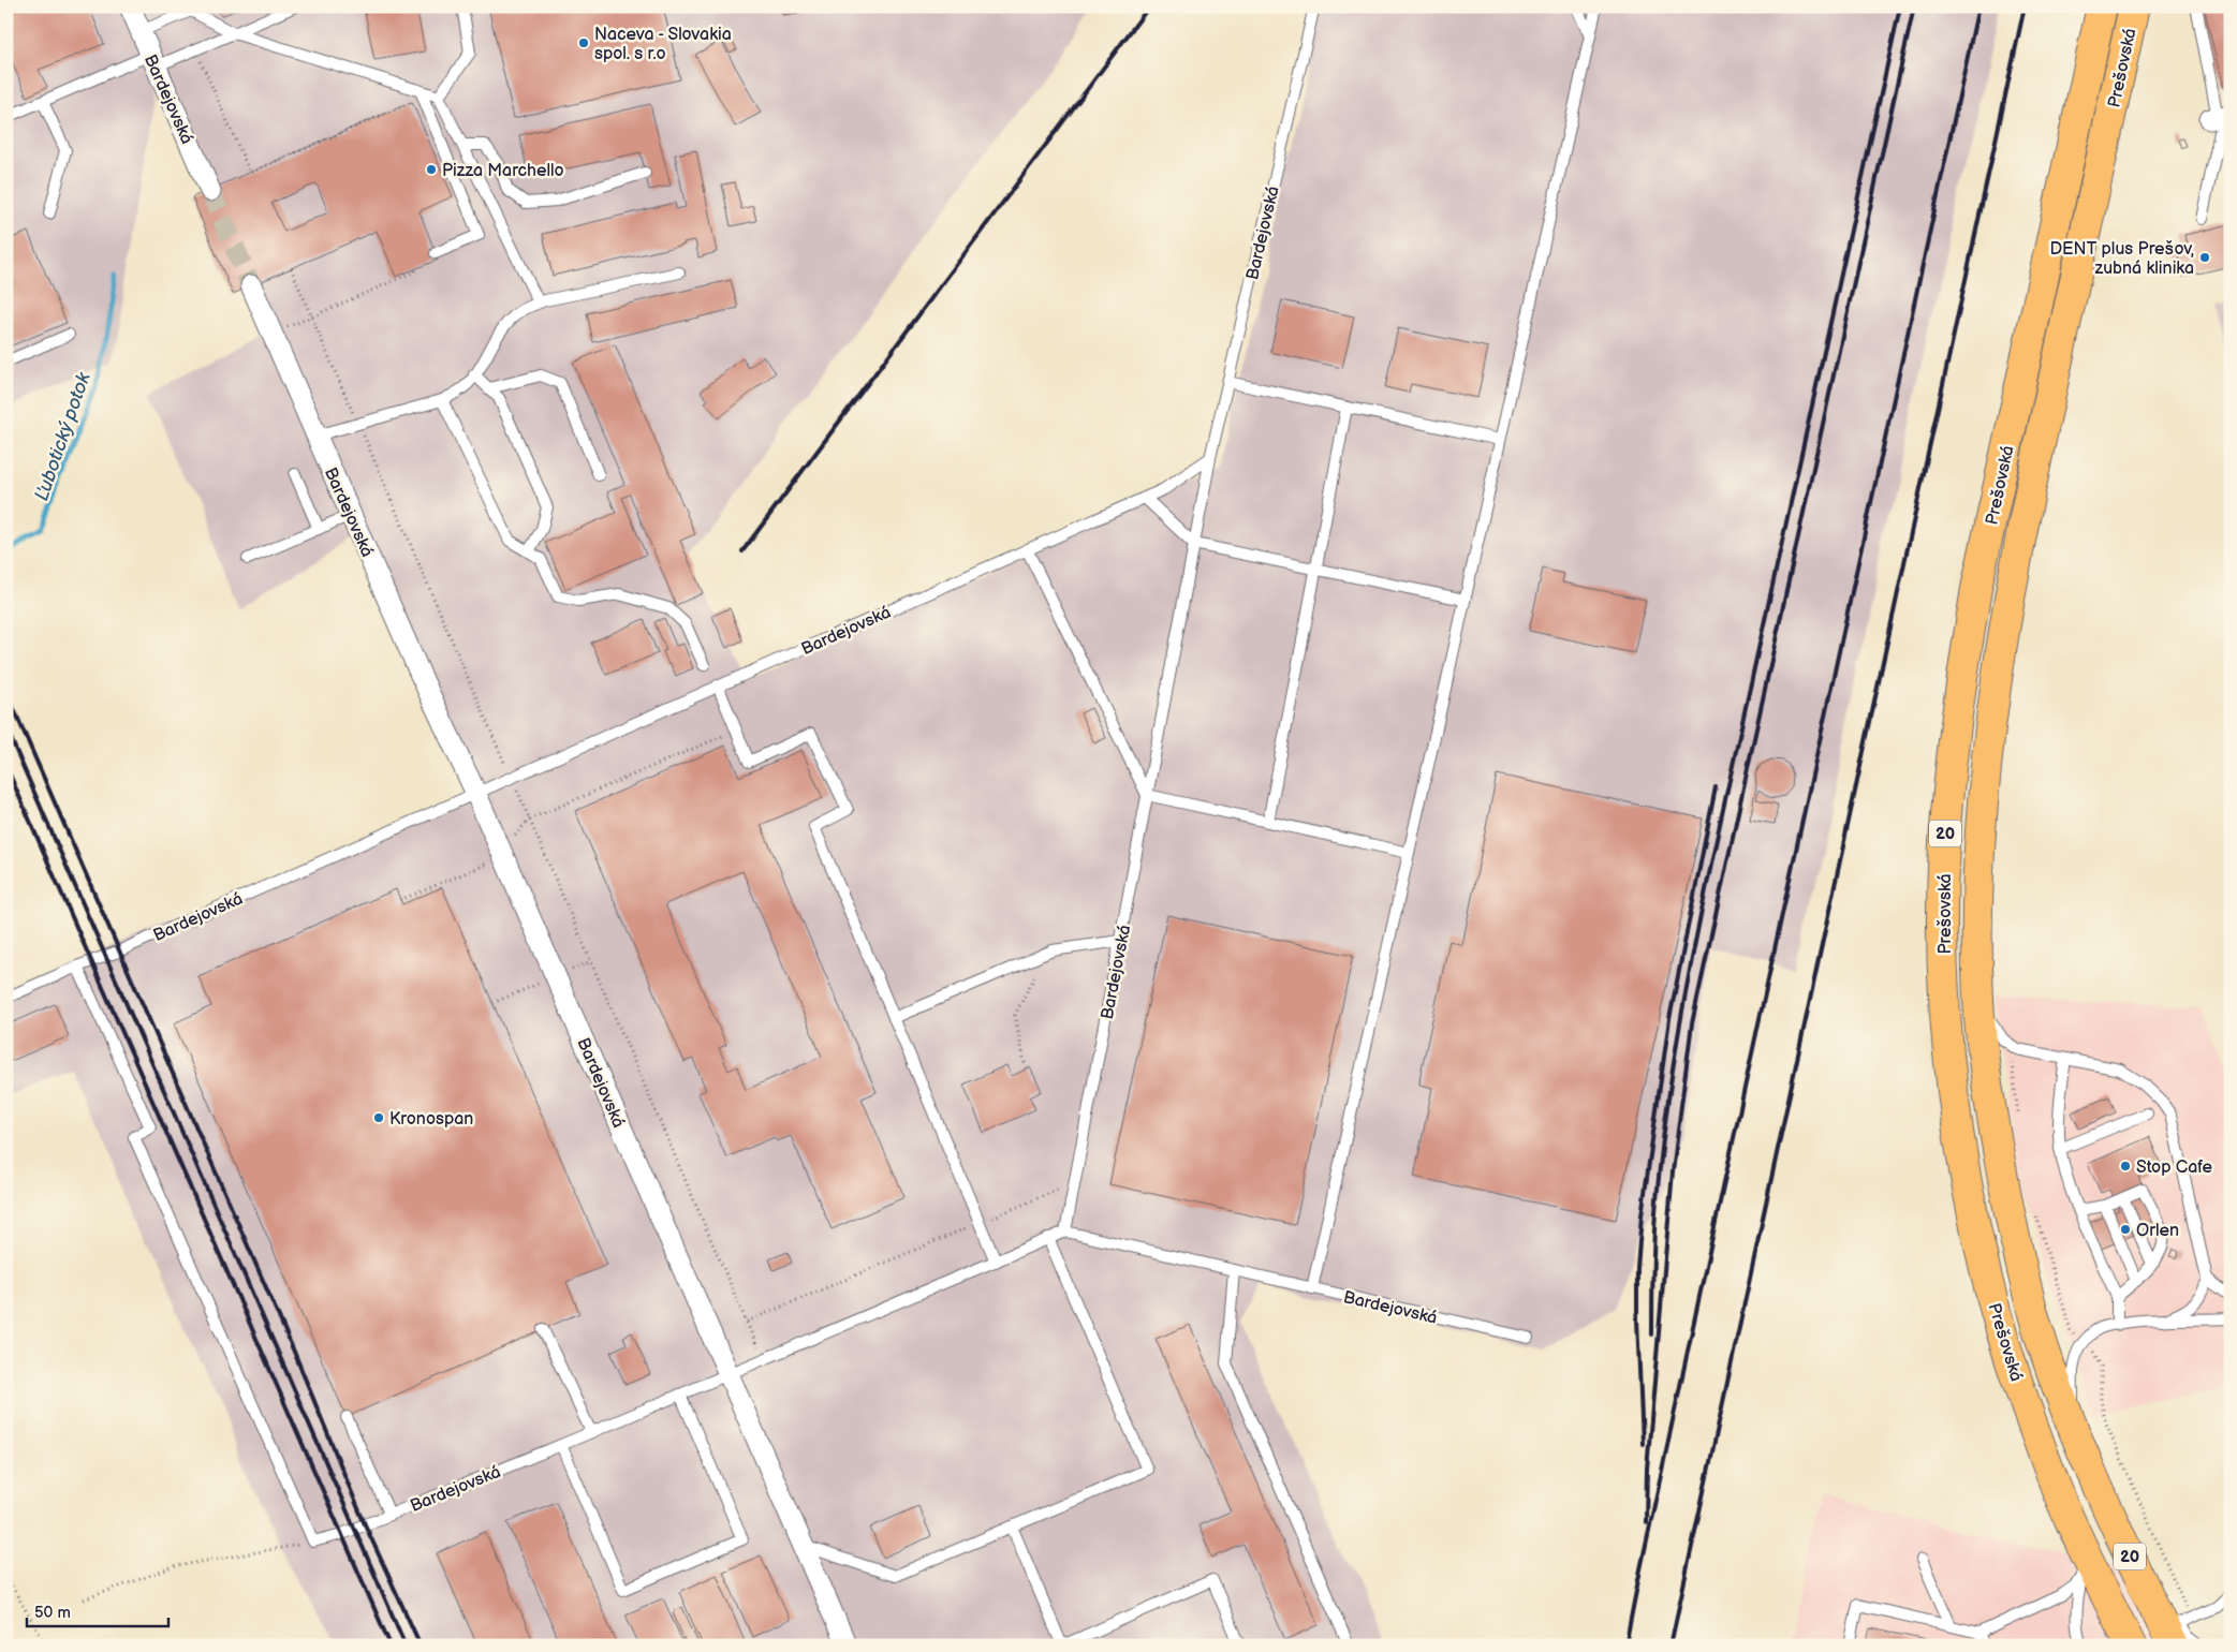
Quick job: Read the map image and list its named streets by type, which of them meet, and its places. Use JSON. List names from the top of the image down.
{
  "streets": {
    "main road": ["Prešovská", "20"],
    "street": ["Bardejovská"]
  },
  "water": ["Ľubotický potok"],
  "places": [
    "Naceva - Slovakia spol. s r.o",
    "Pizza Marchello",
    "DENT plus Prešov, zubná klinika",
    "Kronospan",
    "Stop Cafe",
    "Orlen"
  ],
  "scale_bar": "50 m"
}
